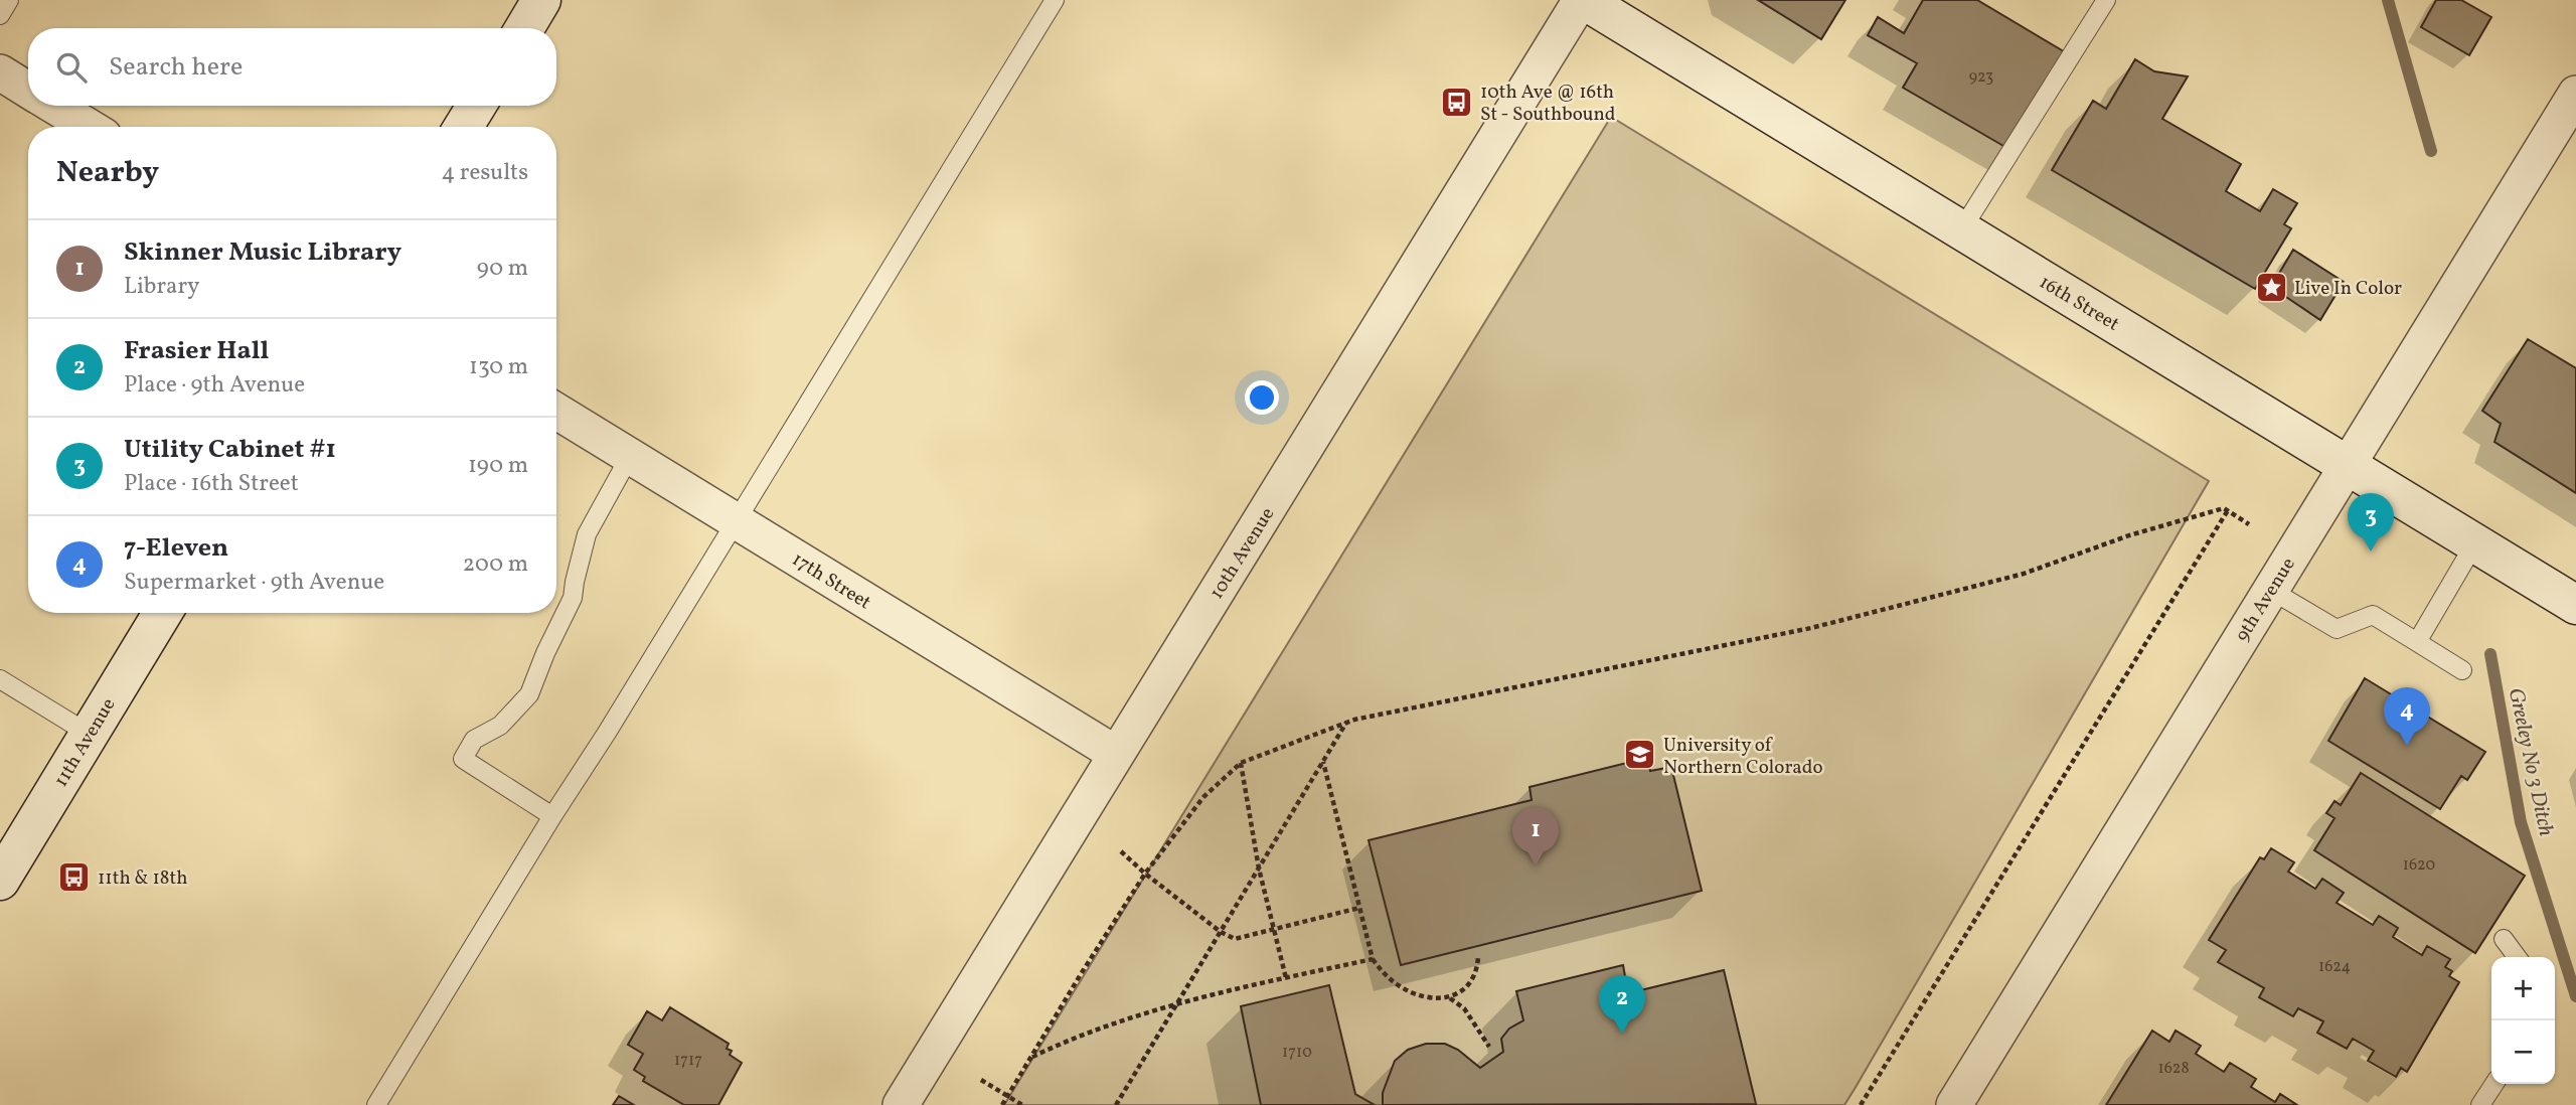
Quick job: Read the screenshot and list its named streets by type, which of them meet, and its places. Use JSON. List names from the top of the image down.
{
  "streets": {
    "main road": ["16th Street", "11th Avenue"],
    "street": ["10th Avenue", "17th Street", "9th Avenue"]
  },
  "crossings": [
    ["16th Street", "10th Avenue"],
    ["16th Street", "9th Avenue"],
    ["10th Avenue", "17th Street"]
  ],
  "water": ["Greeley No 3 Ditch"],
  "places": {
    "bus stop": ["10th Ave @ 16th St - Southbound", "11th & 18th"],
    "place": ["Live In Color"],
    "school or university": ["University of Northern Colorado"]
  },
  "house_numbers": [
    "923",
    "1620",
    "1624",
    "1710",
    "1717",
    "1628"
  ],
  "page": {
    "search": "Search here",
    "heading": ["Nearby", "4 results"],
    "list": [
      {
        "mark": "1",
        "name": "Skinner Music Library",
        "note": "Library",
        "value": "90 m"
      },
      {
        "mark": "2",
        "name": "Frasier Hall",
        "note": "Place · 9th Avenue",
        "value": "130 m"
      },
      {
        "mark": "3",
        "name": "Utility Cabinet #1",
        "note": "Place · 16th Street",
        "value": "190 m"
      },
      {
        "mark": "4",
        "name": "7-Eleven",
        "note": "Supermarket · 9th Avenue",
        "value": "200 m"
      }
    ],
    "pins": [
      "3",
      "4",
      "1",
      "2"
    ],
    "map_buttons": ["+", "−"]
  }
}
